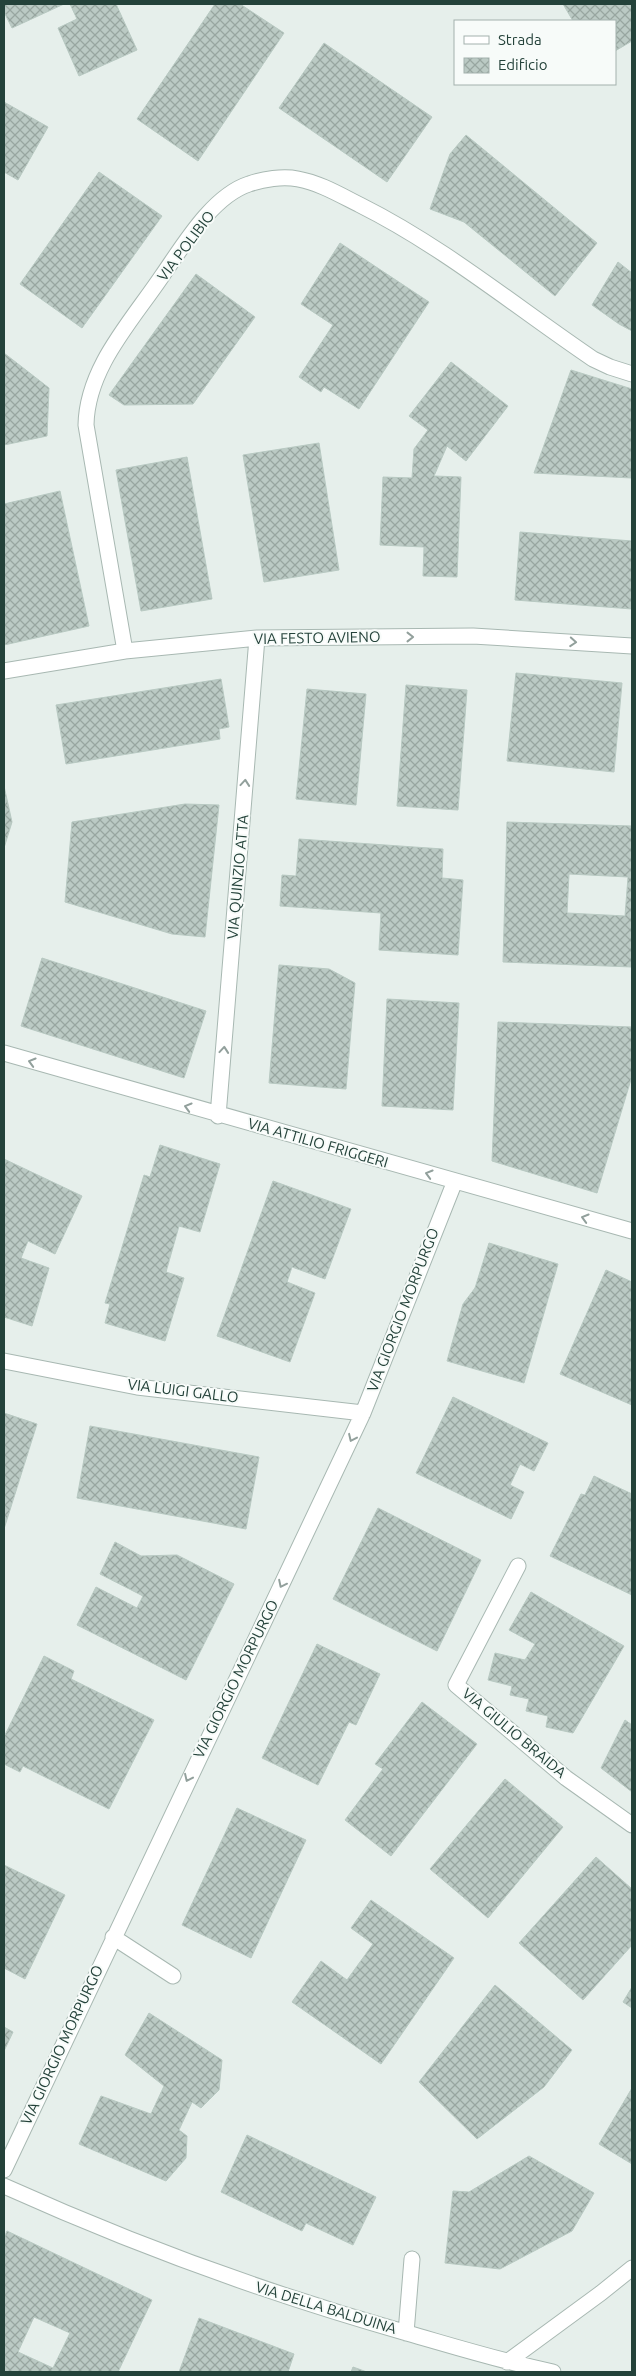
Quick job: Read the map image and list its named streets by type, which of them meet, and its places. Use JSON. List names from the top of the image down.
{
  "streets": {
    "street": [
      "VIA POLIBIO",
      "VIA FESTO AVIENO",
      "VIA QUINZIO ATTA",
      "VIA ATTILIO FRIGGERI",
      "VIA GIORGIO MORPURGO",
      "VIA LUIGI GALLO",
      "VIA GIULIO BRAIDA",
      "VIA DELLA BALDUINA"
    ]
  },
  "crossings": [
    ["VIA POLIBIO", "VIA FESTO AVIENO"],
    ["VIA FESTO AVIENO", "VIA QUINZIO ATTA"],
    ["VIA QUINZIO ATTA", "VIA ATTILIO FRIGGERI"],
    ["VIA ATTILIO FRIGGERI", "VIA GIORGIO MORPURGO"],
    ["VIA GIORGIO MORPURGO", "VIA LUIGI GALLO"]
  ],
  "one_way": [
    "VIA FESTO AVIENO",
    "VIA QUINZIO ATTA",
    "VIA ATTILIO FRIGGERI",
    "VIA GIORGIO MORPURGO"
  ],
  "legend": ["Strada", "Edificio"]
}
